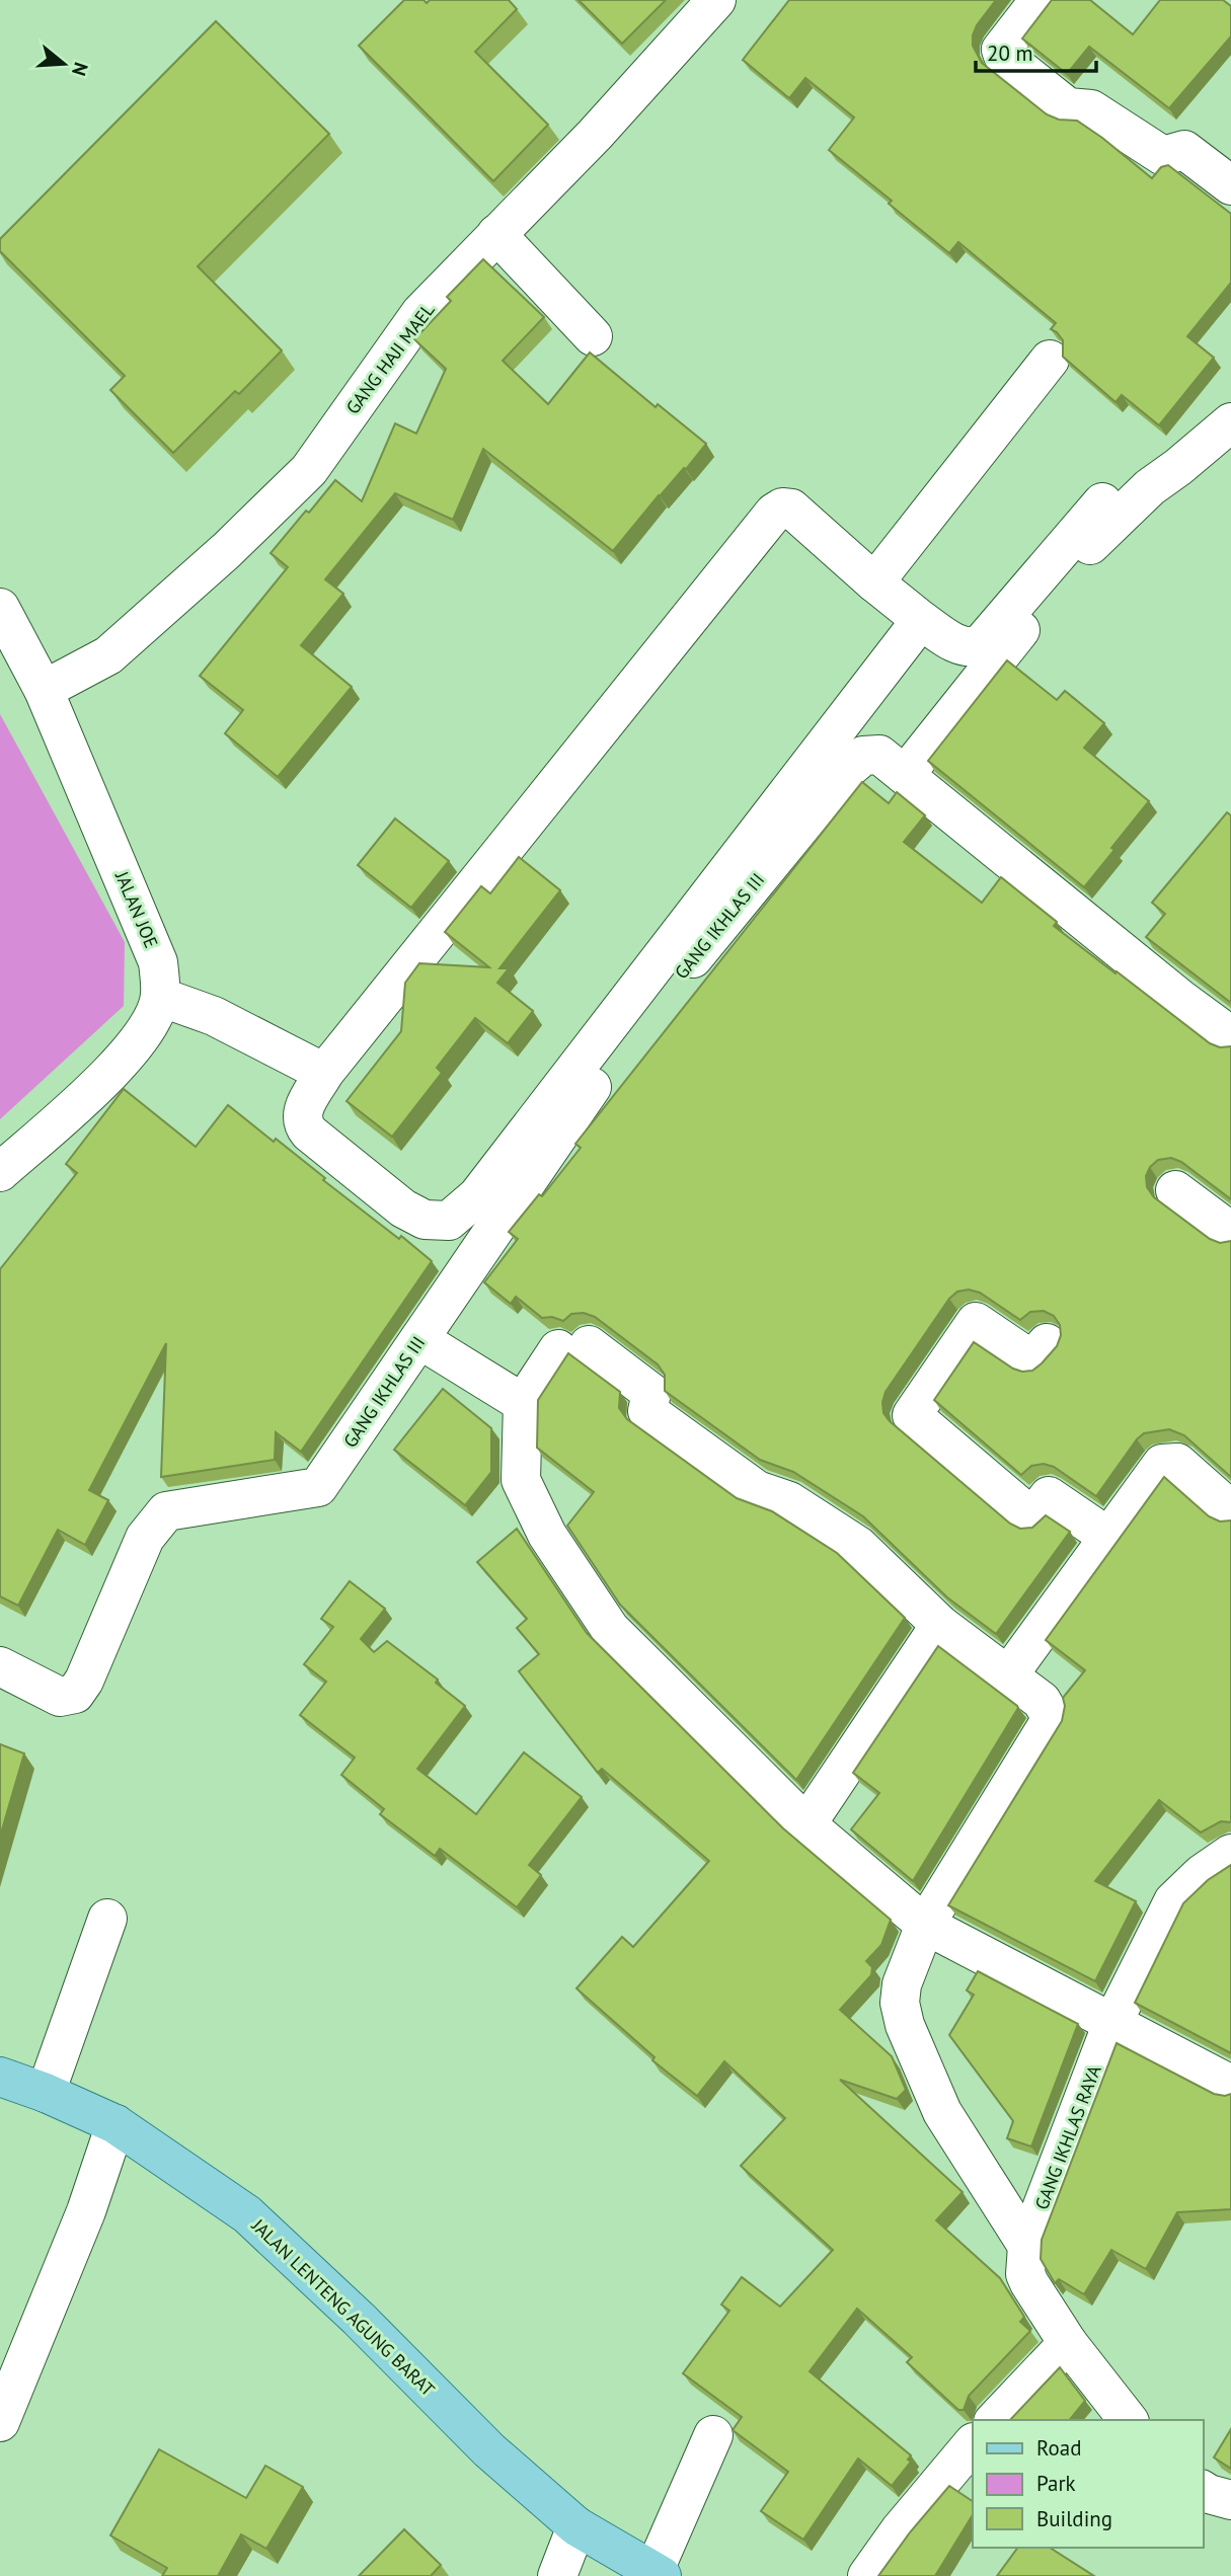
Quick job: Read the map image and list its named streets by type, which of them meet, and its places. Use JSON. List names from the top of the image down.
{
  "streets": {
    "main road": ["JALAN LENTENG AGUNG BARAT"],
    "street": [
      "GANG HAJI MAEL",
      "JALAN JOE",
      "GANG IKHLAS III",
      "GANG IKHLAS RAYA"
    ]
  },
  "crossings": [
    ["GANG HAJI MAEL", "JALAN JOE"]
  ],
  "legend": ["Road", "Park", "Building"],
  "scale_bar": "20 m",
  "north": "right"
}
